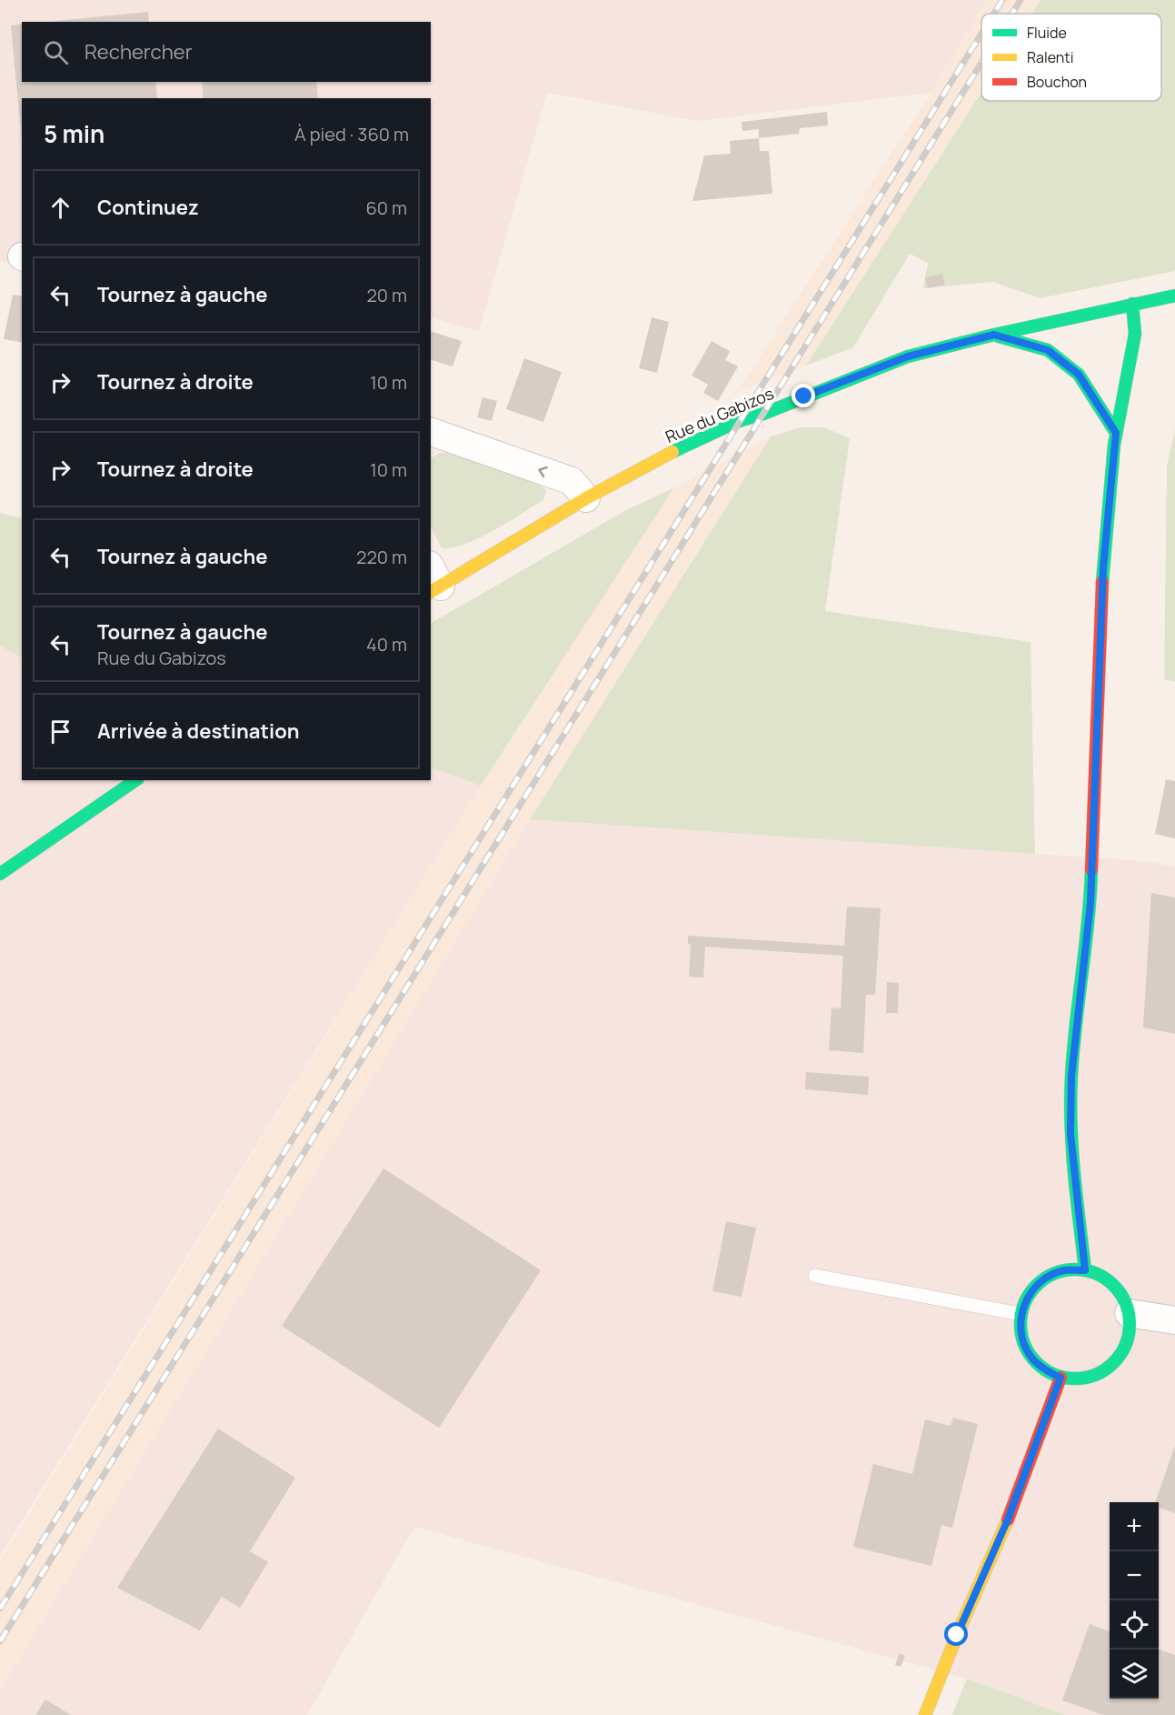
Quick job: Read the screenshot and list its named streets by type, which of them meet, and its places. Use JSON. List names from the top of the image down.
{
  "streets": {
    "street": ["Rue du Gabizos"]
  },
  "legend": ["Fluide", "Ralenti", "Bouchon"],
  "page": {
    "search": "Rechercher",
    "heading": ["5 min", "À pied · 360 m"],
    "list": [
      ["Continuez", "60 m"],
      ["Tournez à gauche", "20 m"],
      ["Tournez à droite", "10 m"],
      ["Tournez à droite", "10 m"],
      ["Tournez à gauche", "220 m"],
      ["Tournez à gauche", "Rue du Gabizos", "40 m"],
      "Arrivée à destination"
    ],
    "map_buttons": ["+", "−"]
  }
}
